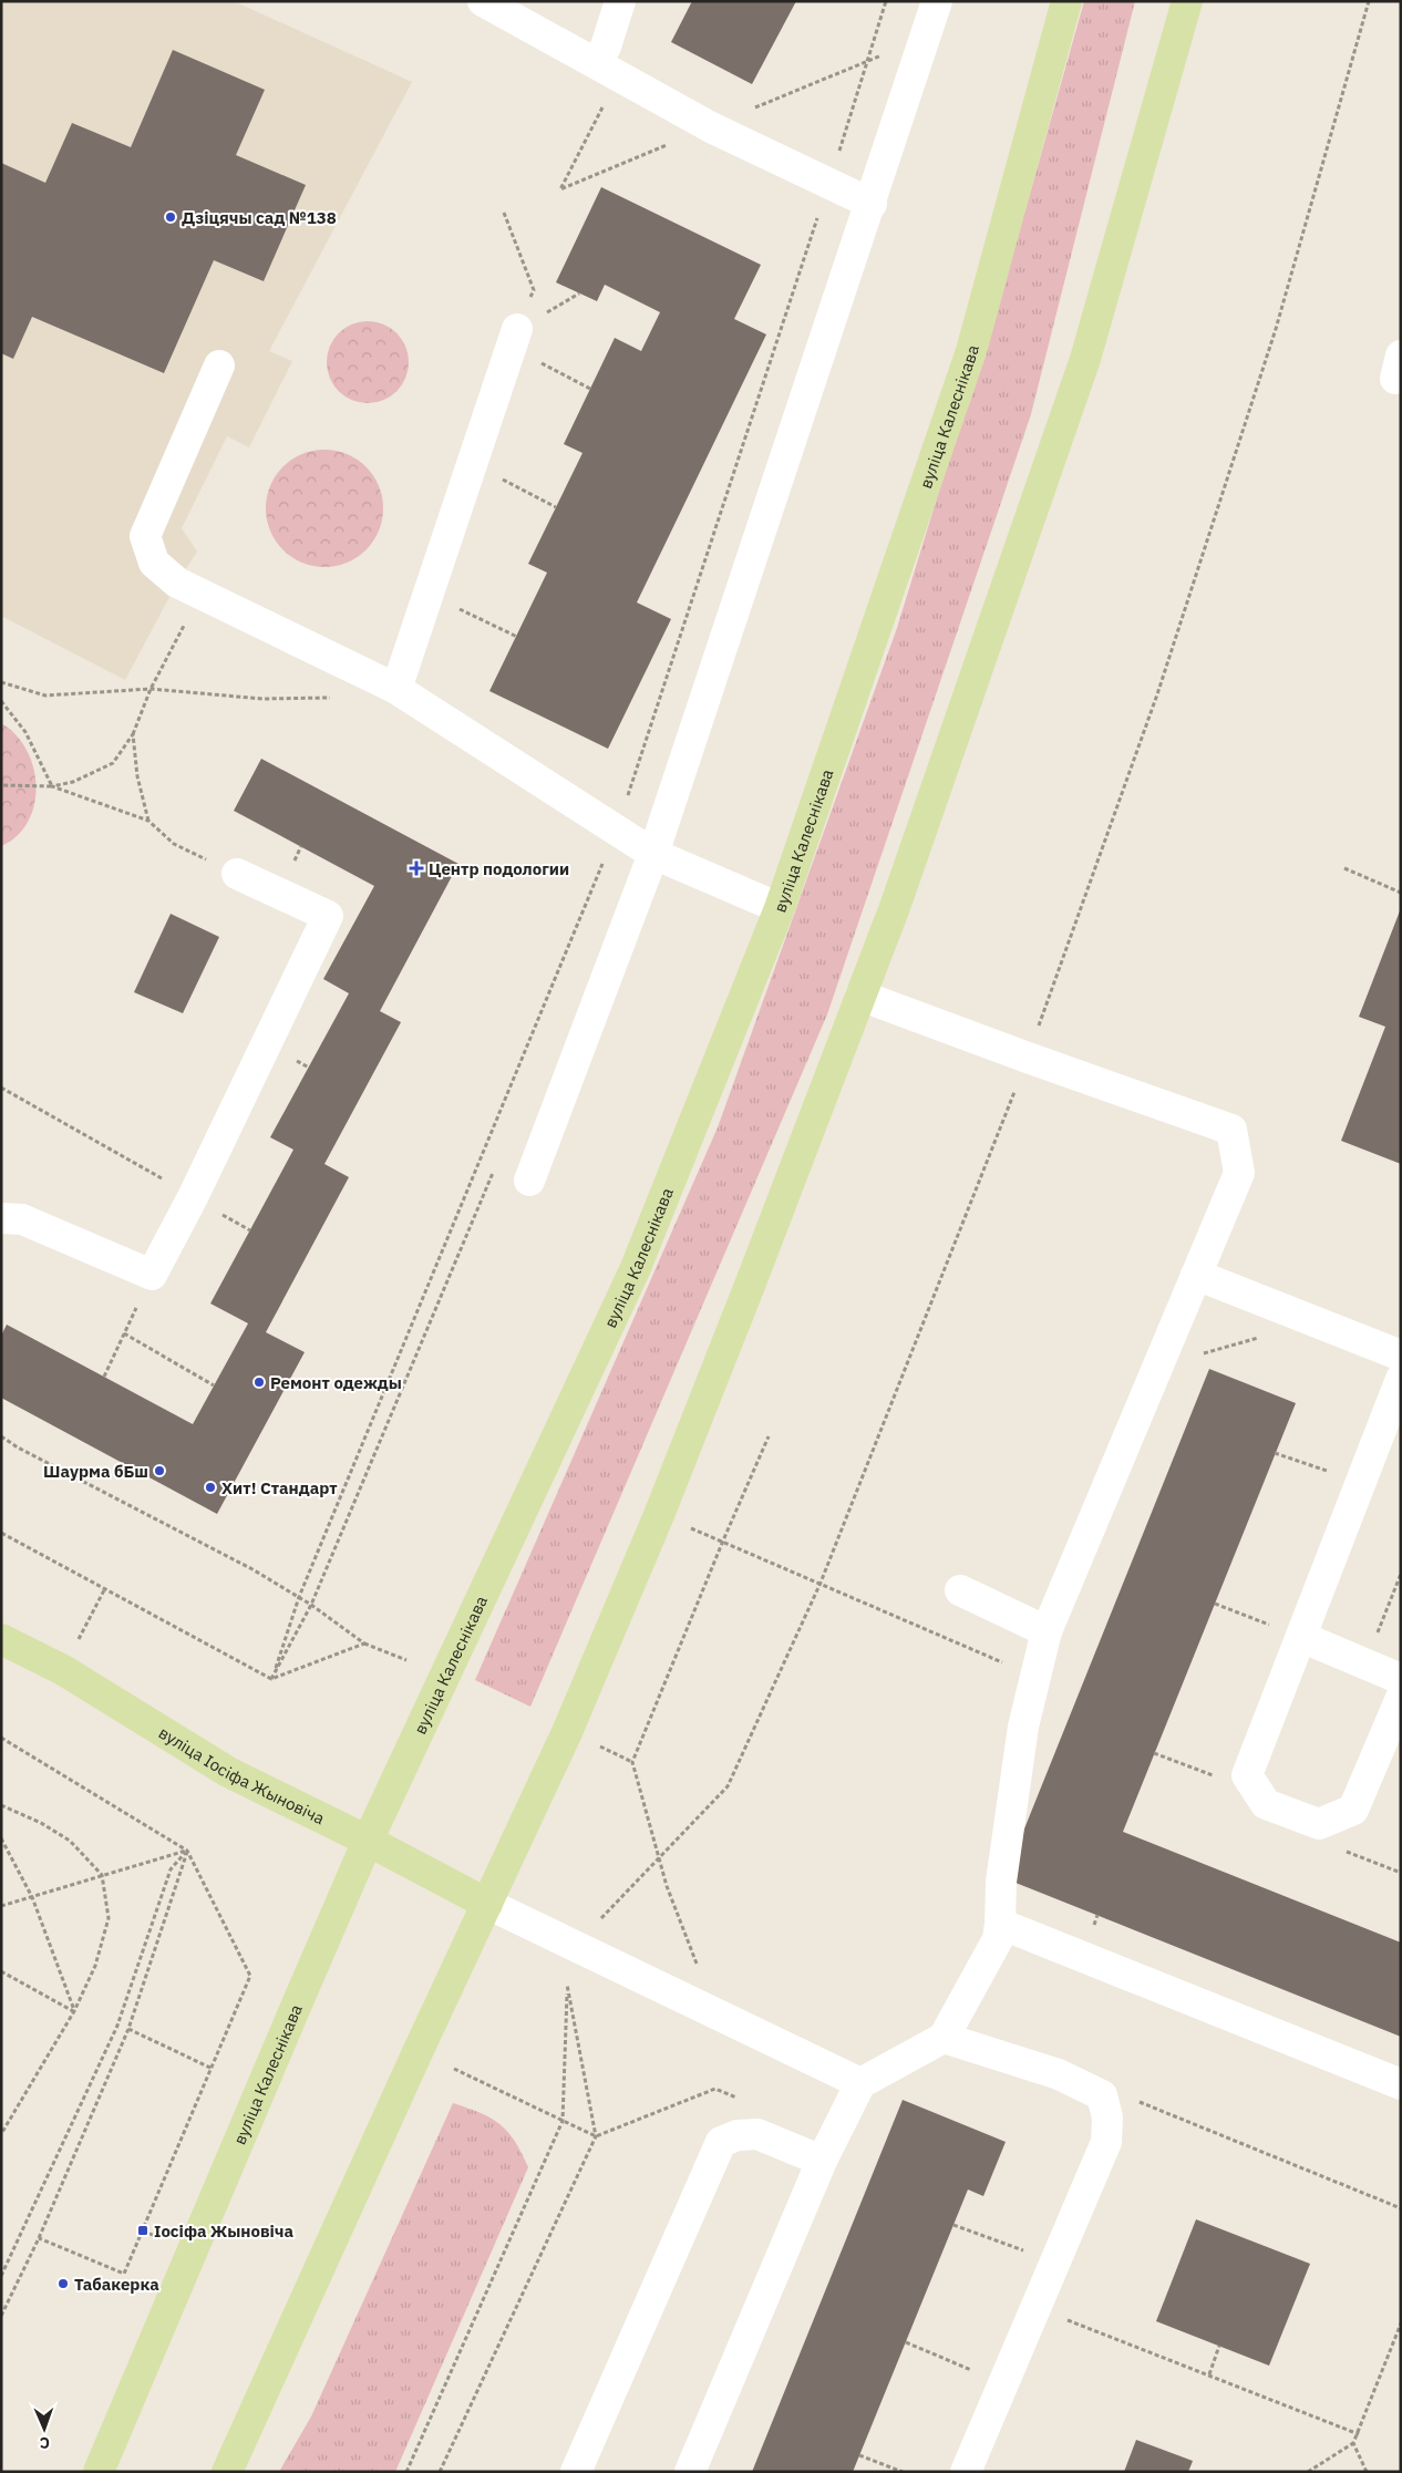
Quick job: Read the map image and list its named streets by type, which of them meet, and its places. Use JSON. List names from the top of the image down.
{
  "streets": {
    "main road": ["вуліца Калеснікава", "вуліца Іосіфа Жыновіча"]
  },
  "crossings": [
    ["вуліца Калеснікава", "вуліца Іосіфа Жыновіча"]
  ],
  "places": {
    "other": [
      "Дзіцячы сад №138",
      "Ремонт одежды",
      "Шаурма бБш",
      "Хит! Стандарт",
      "Табакерка"
    ],
    "health": ["Центр подологии"],
    "transit": ["Іосіфа Жыновіча"]
  },
  "north": "bottom"
}
